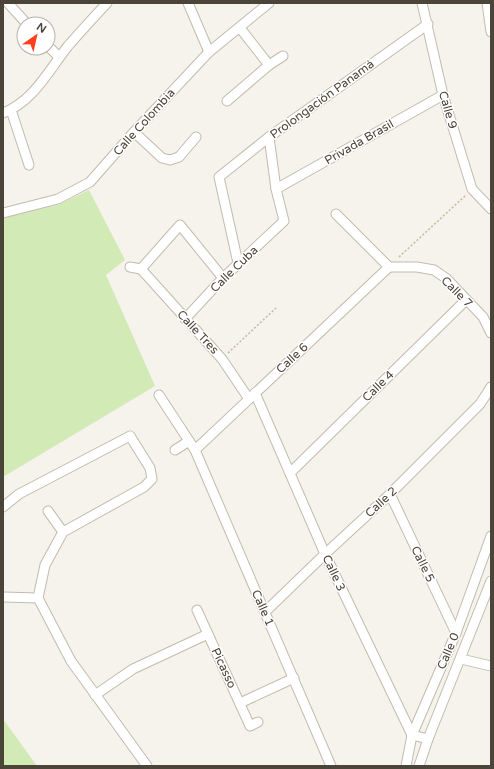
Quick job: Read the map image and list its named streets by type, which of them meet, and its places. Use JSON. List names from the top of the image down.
{
  "streets": {
    "street": [
      "Prolongación Panamá",
      "Calle 9",
      "Calle Colombia",
      "Privada Brasil",
      "Calle Cuba",
      "Calle 7",
      "Calle Tres",
      "Calle 6",
      "Calle 4",
      "Calle 2",
      "Calle 5",
      "Calle 3",
      "Calle 1",
      "Calle 0",
      "Picasso"
    ]
  },
  "crossings": [
    ["Prolongación Panamá", "Calle 9"],
    ["Prolongación Panamá", "Calle Cuba"],
    ["Calle 9", "Privada Brasil"],
    ["Privada Brasil", "Calle Cuba"],
    ["Calle Cuba", "Calle Tres"],
    ["Calle 7", "Calle 6"],
    ["Calle 7", "Calle 4"],
    ["Calle Tres", "Calle 6"],
    ["Calle Tres", "Calle 3"],
    ["Calle 6", "Calle 3"],
    ["Calle 6", "Calle 1"],
    ["Calle 4", "Calle 3"],
    ["Calle 2", "Calle 5"],
    ["Calle 2", "Calle 3"],
    ["Calle 2", "Calle 1"],
    ["Calle 5", "Calle 0"],
    ["Calle 3", "Calle 0"]
  ],
  "north": "top right"
}
